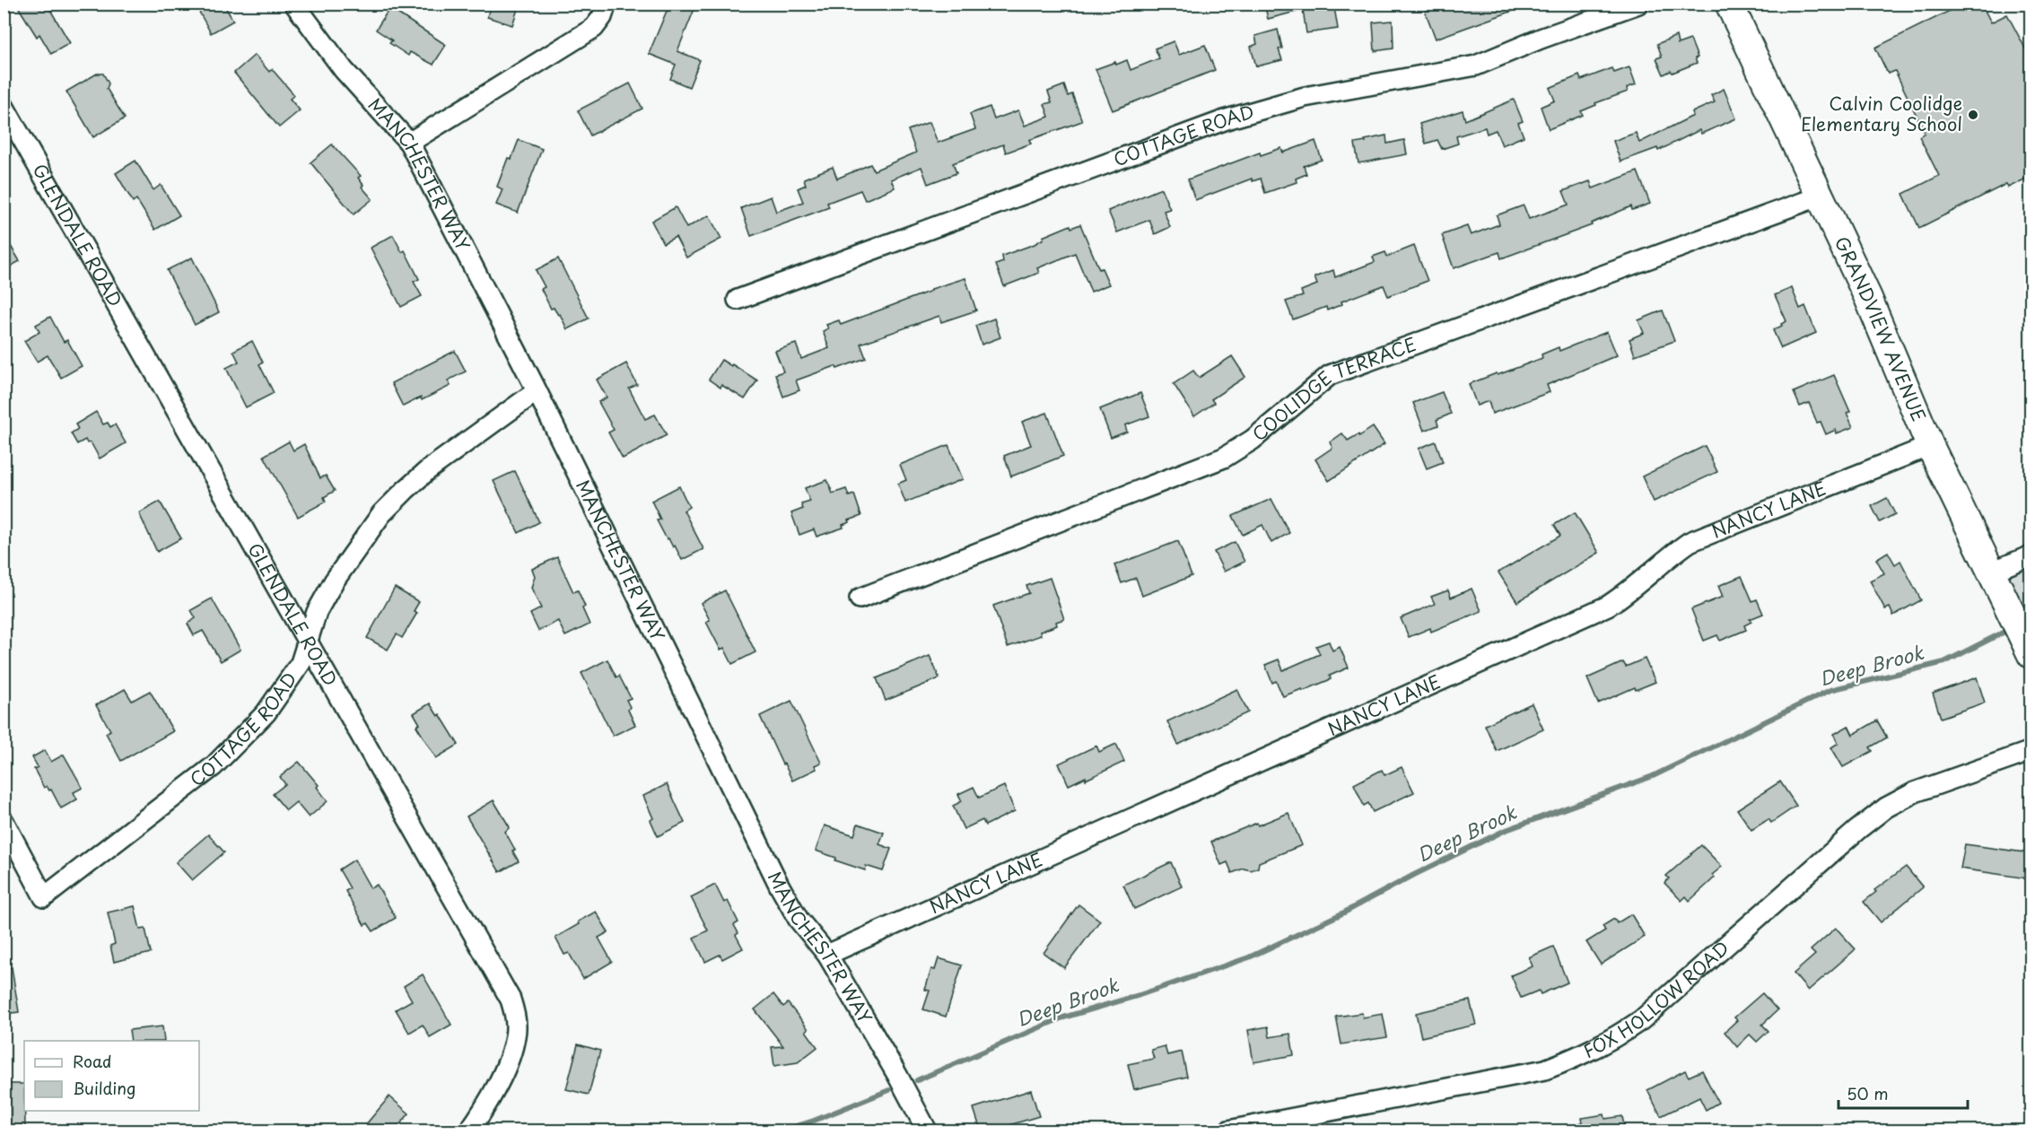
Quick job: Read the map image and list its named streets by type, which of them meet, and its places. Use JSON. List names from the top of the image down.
{
  "streets": {
    "street": [
      "COTTAGE ROAD",
      "MANCHESTER WAY",
      "GLENDALE ROAD",
      "GRANDVIEW AVENUE",
      "COOLIDGE TERRACE",
      "NANCY LANE",
      "FOX HOLLOW ROAD"
    ]
  },
  "crossings": [
    ["COTTAGE ROAD", "MANCHESTER WAY"],
    ["COTTAGE ROAD", "GLENDALE ROAD"],
    ["MANCHESTER WAY", "NANCY LANE"],
    ["GRANDVIEW AVENUE", "COOLIDGE TERRACE"],
    ["GRANDVIEW AVENUE", "NANCY LANE"]
  ],
  "water": ["Deep Brook"],
  "places": ["Calvin Coolidge Elementary School"],
  "legend": ["Road", "Building"],
  "scale_bar": "50 m"
}
